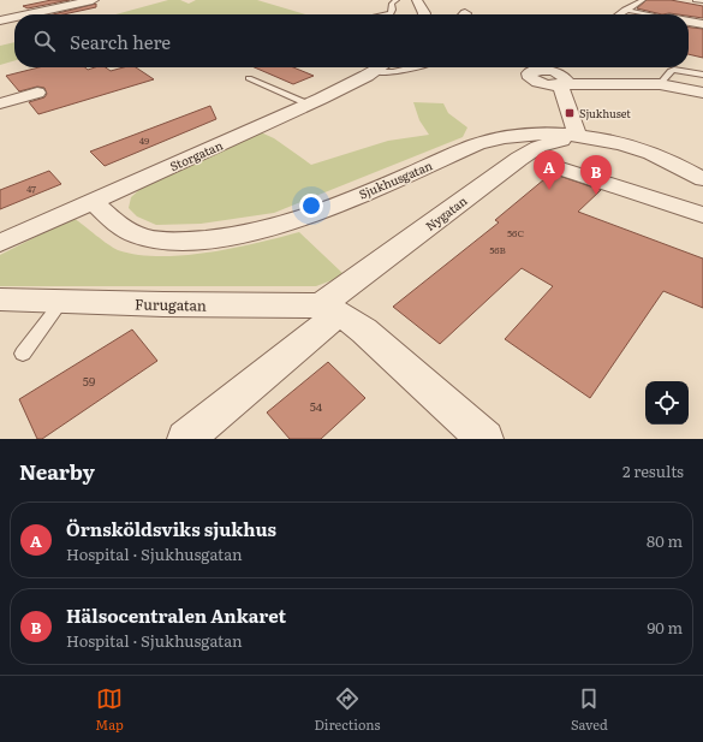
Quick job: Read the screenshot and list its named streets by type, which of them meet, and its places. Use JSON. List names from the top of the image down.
{
  "streets": {
    "street": [
      "Storgatan",
      "Sjukhusgatan",
      "Nygatan",
      "Furugatan"
    ]
  },
  "crossings": [
    ["Storgatan", "Sjukhusgatan"],
    ["Sjukhusgatan", "Nygatan"],
    ["Nygatan", "Furugatan"]
  ],
  "places": {
    "transit": ["Sjukhuset"]
  },
  "house_numbers": [
    "49",
    "47",
    "56C",
    "56B",
    "59",
    "54"
  ],
  "page": {
    "search": "Search here",
    "pins": ["A", "B"],
    "heading": ["Nearby", "2 results"],
    "list": [
      {
        "mark": "A",
        "name": "Örnsköldsviks sjukhus",
        "note": "Hospital · Sjukhusgatan",
        "value": "80 m"
      },
      {
        "mark": "B",
        "name": "Hälsocentralen Ankaret",
        "note": "Hospital · Sjukhusgatan",
        "value": "90 m"
      }
    ],
    "nav": ["Map", "Directions", "Saved"]
  }
}
